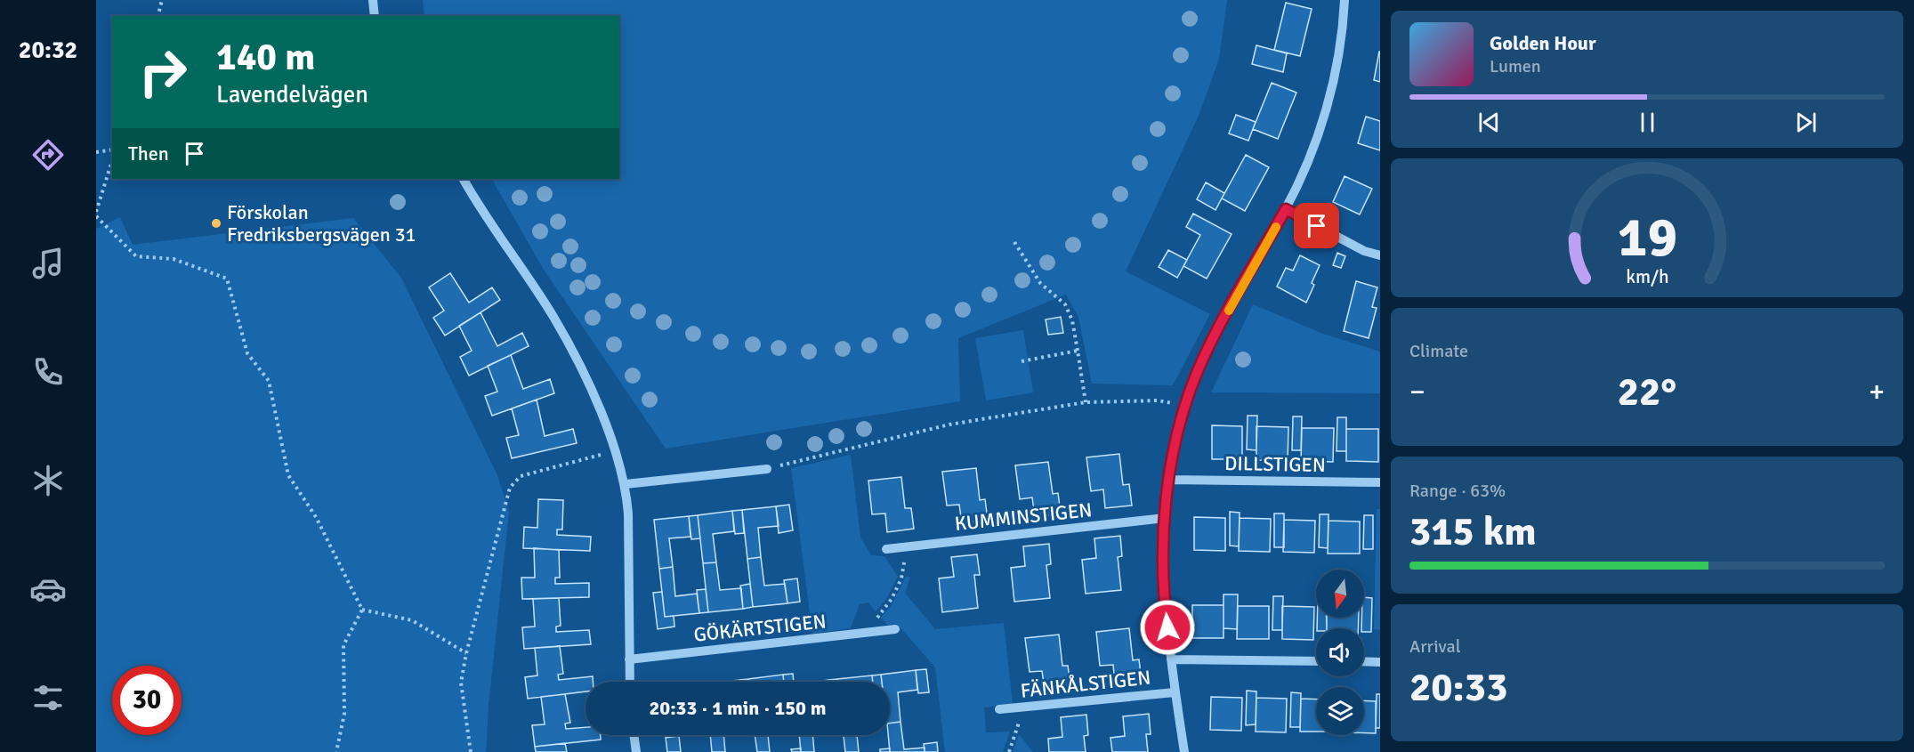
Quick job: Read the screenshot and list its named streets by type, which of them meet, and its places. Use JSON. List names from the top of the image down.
{
  "streets": {
    "street": [
      "DILLSTIGEN",
      "KUMMINSTIGEN",
      "GÖKÄRTSTIGEN",
      "FÄNKÅLSTIGEN"
    ]
  },
  "places": ["Förskolan Fredriksbergsvägen 31"],
  "north": "bottom",
  "page": {
    "tabs": "20:32",
    "turn": ["140 m", "Lavendelvägen"],
    "song": ["Golden Hour", "Lumen"],
    "then": "Then",
    "tile": [
      "Climate",
      ["Range · 63%", "315 km"],
      ["Arrival", "20:33"]
    ],
    "heat": ["−", "22°", "+"],
    "limit": "30",
    "trip": "20:33 · 1 min · 150 m",
    "gauge": ["19", "km/h"]
  }
}
